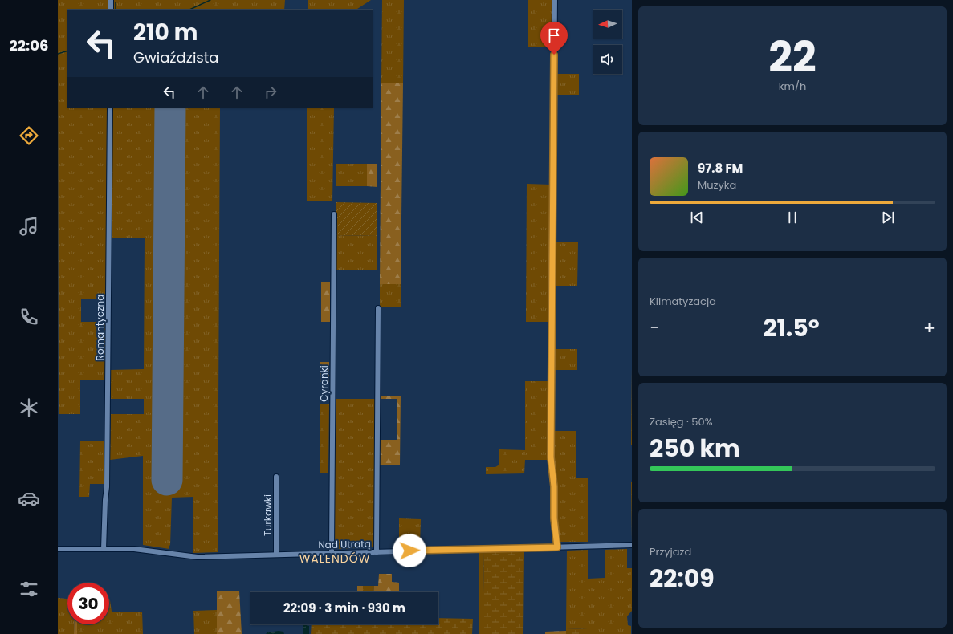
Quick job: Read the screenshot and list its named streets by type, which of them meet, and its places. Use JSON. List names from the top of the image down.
{
  "streets": {
    "street": [
      "Romantyczna",
      "Cyranki",
      "Turkawki",
      "Nad Utratą"
    ]
  },
  "crossings": [
    ["Romantyczna", "Nad Utratą"],
    ["Cyranki", "Nad Utratą"],
    ["Turkawki", "Nad Utratą"]
  ],
  "districts": ["WALENDÓW"],
  "north": "left",
  "page": {
    "tabs": "22:06",
    "tile": [
      ["22", "km/h"],
      "Klimatyzacja",
      ["Zasięg · 50%", "250 km"],
      ["Przyjazd", "22:09"]
    ],
    "turn": ["210 m", "Gwiaździsta"],
    "song": ["97.8 FM", "Muzyka"],
    "heat": ["−", "21.5°", "+"],
    "limit": "30",
    "trip": "22:09 · 3 min · 930 m"
  }
}
